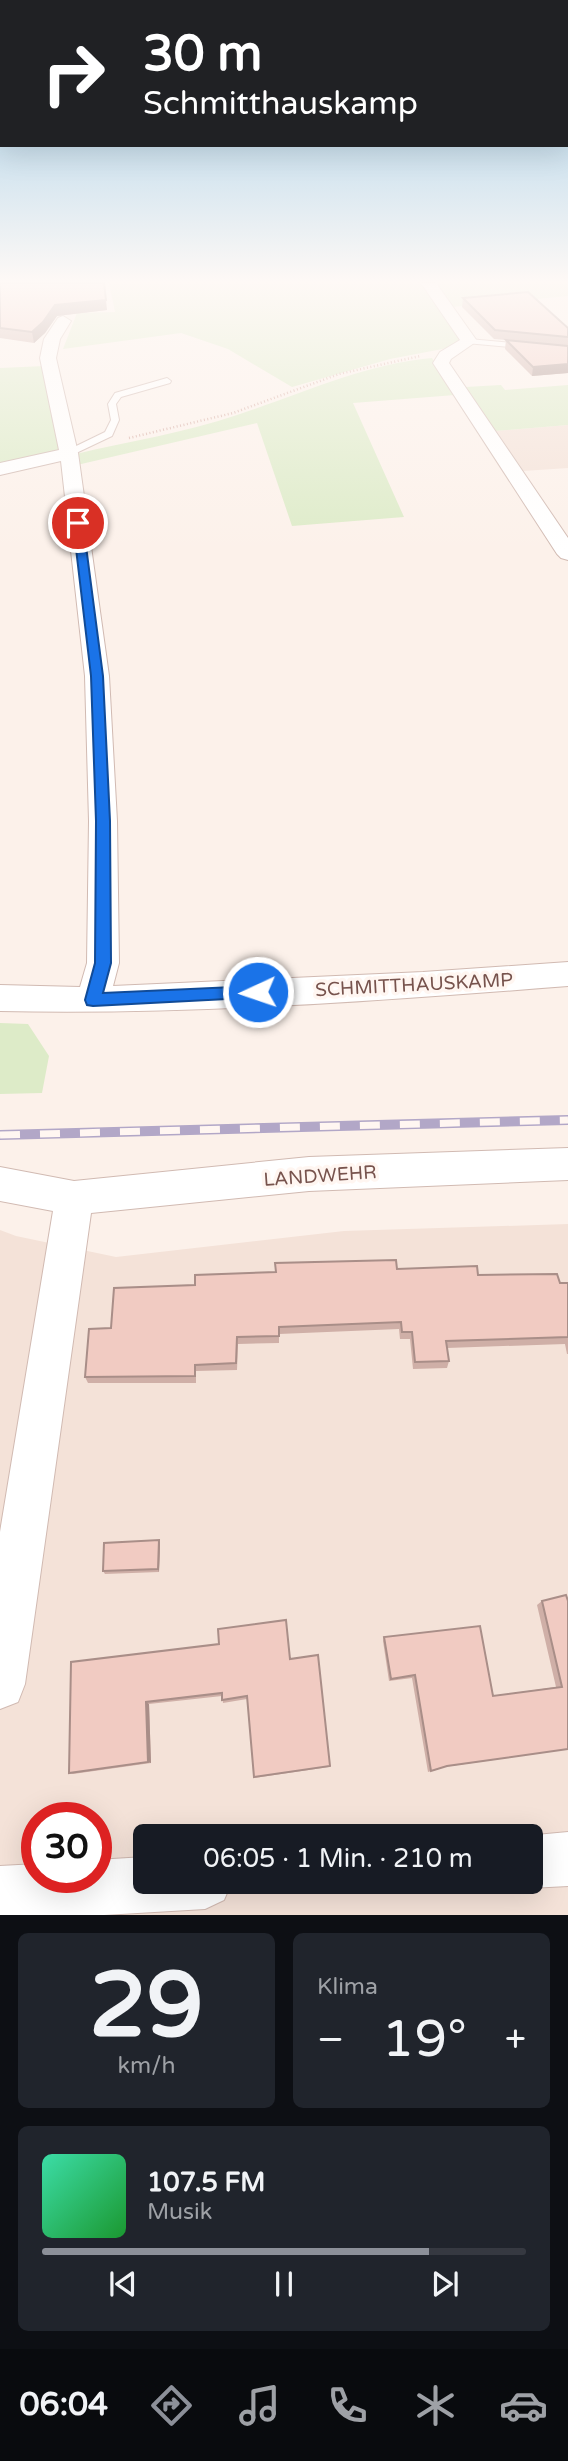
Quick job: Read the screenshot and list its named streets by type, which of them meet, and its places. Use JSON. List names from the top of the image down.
{
  "streets": {
    "street": ["SCHMITTHAUSKAMP", "LANDWEHR"]
  },
  "page": {
    "turn": ["30 m", "Schmitthauskamp"],
    "limit": "30",
    "trip": "06:05 · 1 Min. · 210 m",
    "tile": [
      ["29", "km/h"],
      "Klima"
    ],
    "heat": ["−", "19°", "+"],
    "song": ["107.5 FM", "Musik"],
    "tabs": "06:04"
  }
}
